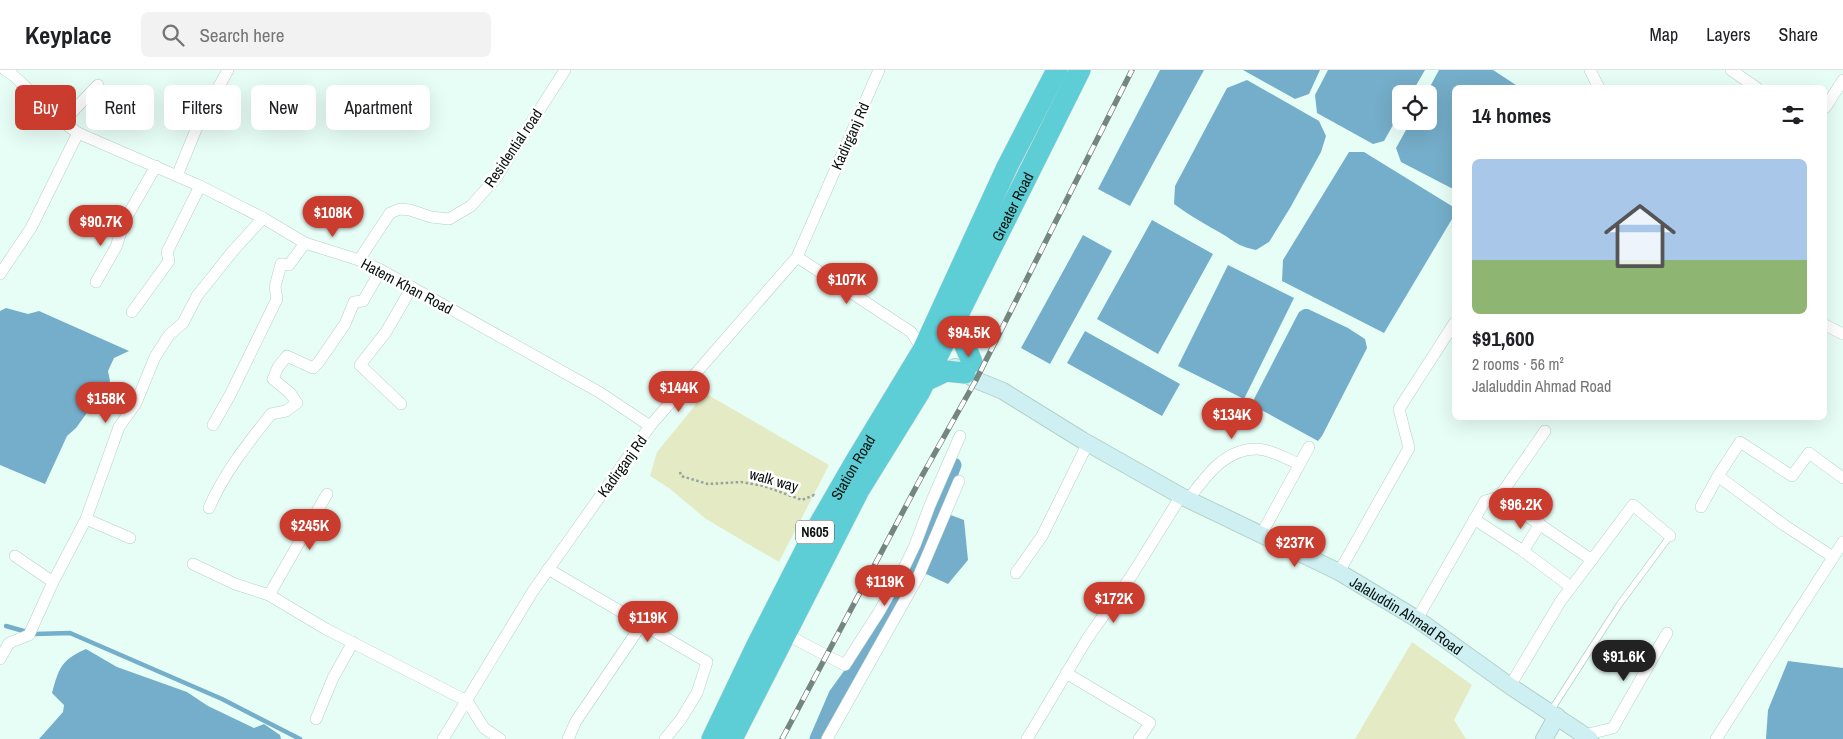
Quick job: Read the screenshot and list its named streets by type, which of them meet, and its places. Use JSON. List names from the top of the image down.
{
  "streets": {
    "highway": ["Greater Road", "Station Road", "N605"],
    "street": [
      "Kadirganj Rd",
      "Residential road",
      "Hatem Khan Road",
      "Jalaluddin Ahmad Road"
    ],
    "path": ["walk way"]
  },
  "crossings": [
    ["Kadirganj Rd", "Hatem Khan Road"],
    ["Residential road", "Hatem Khan Road"],
    ["Greater Road", "Station Road"],
    ["Greater Road", "Jalaluddin Ahmad Road"],
    ["Station Road", "walk way"],
    ["Station Road", "Jalaluddin Ahmad Road"]
  ],
  "page": {
    "header": "Keyplace",
    "search": "Search here",
    "nav": ["Map", "Layers", "Share"],
    "chip": [
      "Buy",
      "Rent",
      "Filters",
      "New",
      "Apartment"
    ],
    "heading": "14 homes",
    "list": [
      {
        "name": "$91,600",
        "note": "2 rooms · 56 m² · Jalaluddin Ahmad Road"
      }
    ],
    "price": [
      "$108K",
      "$90.7K",
      "$107K",
      "$94.5K",
      "$144K",
      "$158K",
      "$134K",
      "$96.2K",
      "$245K",
      "$237K",
      "$119K",
      "$172K",
      "$119K",
      "$91.6K"
    ]
  }
}
